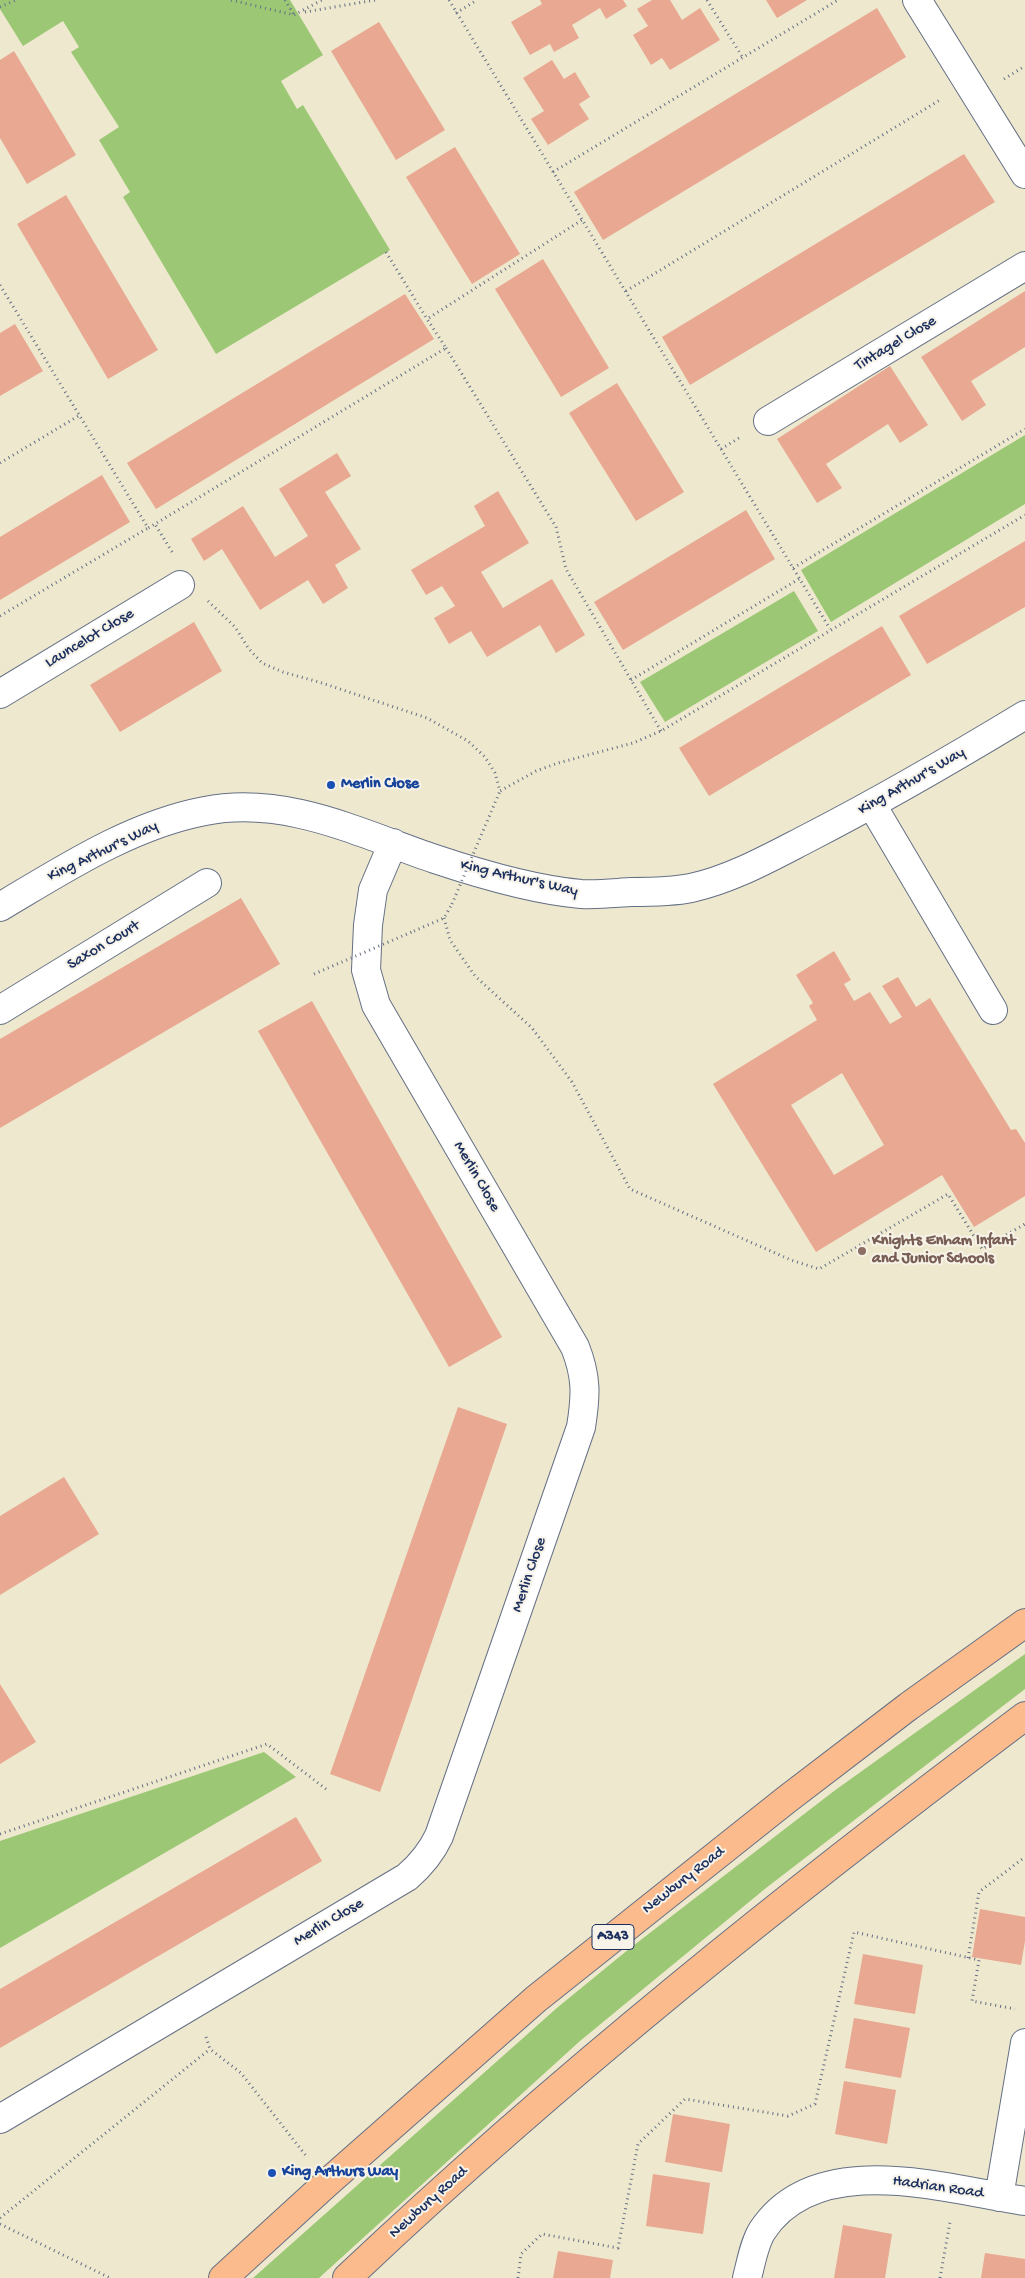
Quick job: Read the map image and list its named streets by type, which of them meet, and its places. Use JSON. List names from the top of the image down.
{
  "streets": {
    "main road": ["Newbury Road", "A343"],
    "street": [
      "Tintagel Close",
      "Launcelot Close",
      "King Arthur's Way",
      "Saxon Court",
      "Merlin Close",
      "Hadrian Road"
    ]
  },
  "crossings": [
    ["King Arthur's Way", "Merlin Close"]
  ],
  "places": ["Merlin Close", "Knights Enham Infant and Junior Schools", "King Arthurs Way"]
}
